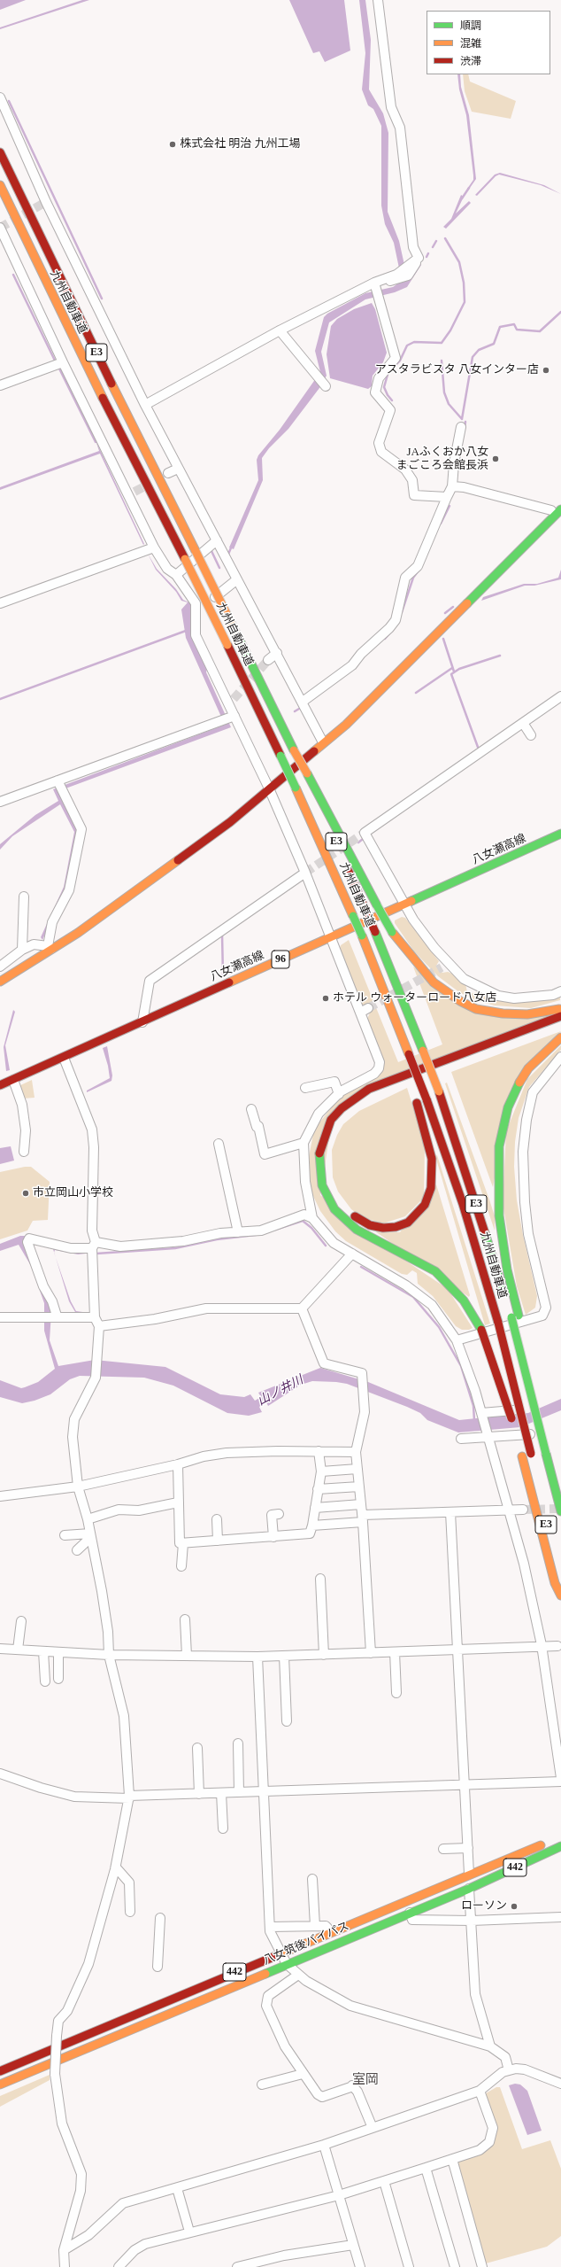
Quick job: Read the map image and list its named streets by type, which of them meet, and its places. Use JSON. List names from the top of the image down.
{
  "streets": {
    "main road": [
      "九州自動車道",
      "E3",
      "八女瀬高線",
      "96",
      "442",
      "八女筑後バイパス"
    ]
  },
  "districts": ["室岡"],
  "water": ["山ノ井川"],
  "places": [
    "株式会社 明治 九州工場",
    "アスタラビスタ 八女インター店",
    "JAふくおか八女 まごころ会館長浜",
    "ホテル ウォーターロード八女店",
    "市立岡山小学校",
    "ローソン"
  ],
  "legend": ["順調", "混雑", "渋滞"]
}
